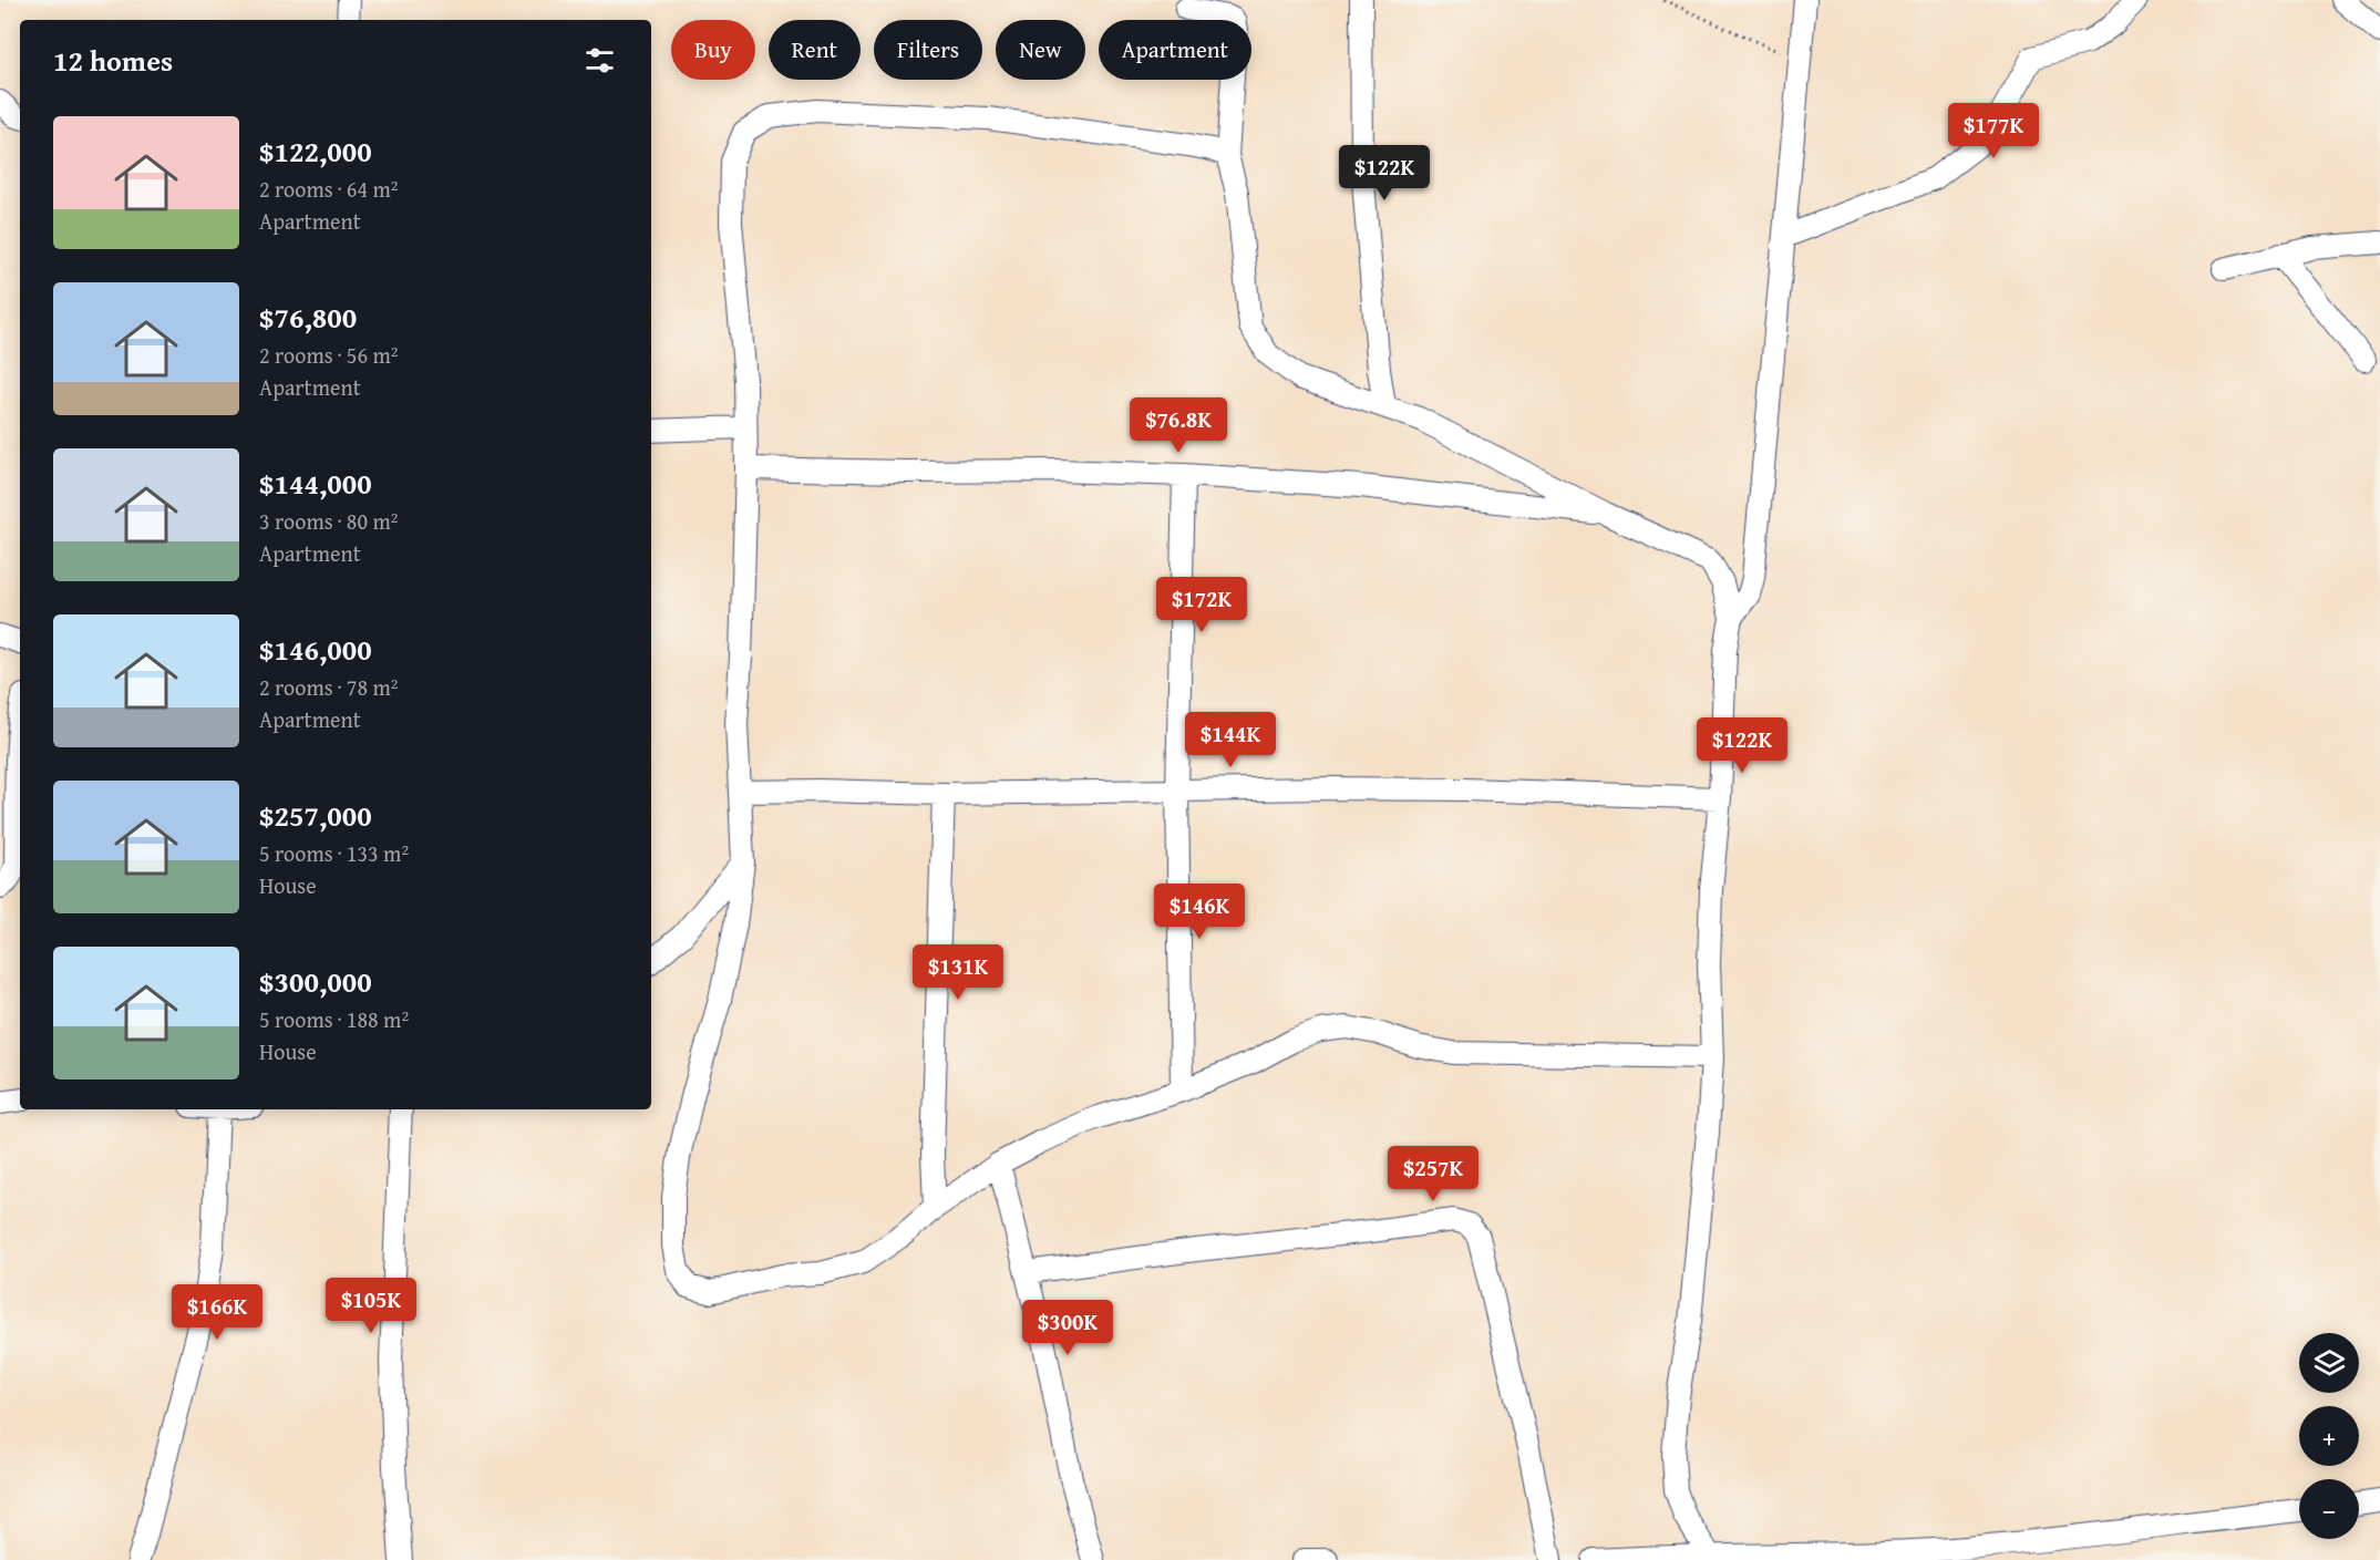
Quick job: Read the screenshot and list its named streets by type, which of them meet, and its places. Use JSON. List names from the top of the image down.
{
  "page": {
    "chip": [
      "Buy",
      "Rent",
      "Filters",
      "New",
      "Apartment"
    ],
    "heading": "12 homes",
    "list": [
      {
        "name": "$122,000",
        "note": "2 rooms · 64 m² · Apartment"
      },
      {
        "name": "$76,800",
        "note": "2 rooms · 56 m² · Apartment"
      },
      {
        "name": "$144,000",
        "note": "3 rooms · 80 m² · Apartment"
      },
      {
        "name": "$146,000",
        "note": "2 rooms · 78 m² · Apartment"
      },
      {
        "name": "$257,000",
        "note": "5 rooms · 133 m² · House"
      },
      {
        "name": "$300,000",
        "note": "5 rooms · 188 m² · House"
      }
    ],
    "price": [
      "$177K",
      "$122K",
      "$76.8K",
      "$172K",
      "$144K",
      "$122K",
      "$146K",
      "$131K",
      "$257K",
      "$105K",
      "$166K",
      "$300K"
    ],
    "map_buttons": ["+", "−"]
  }
}
